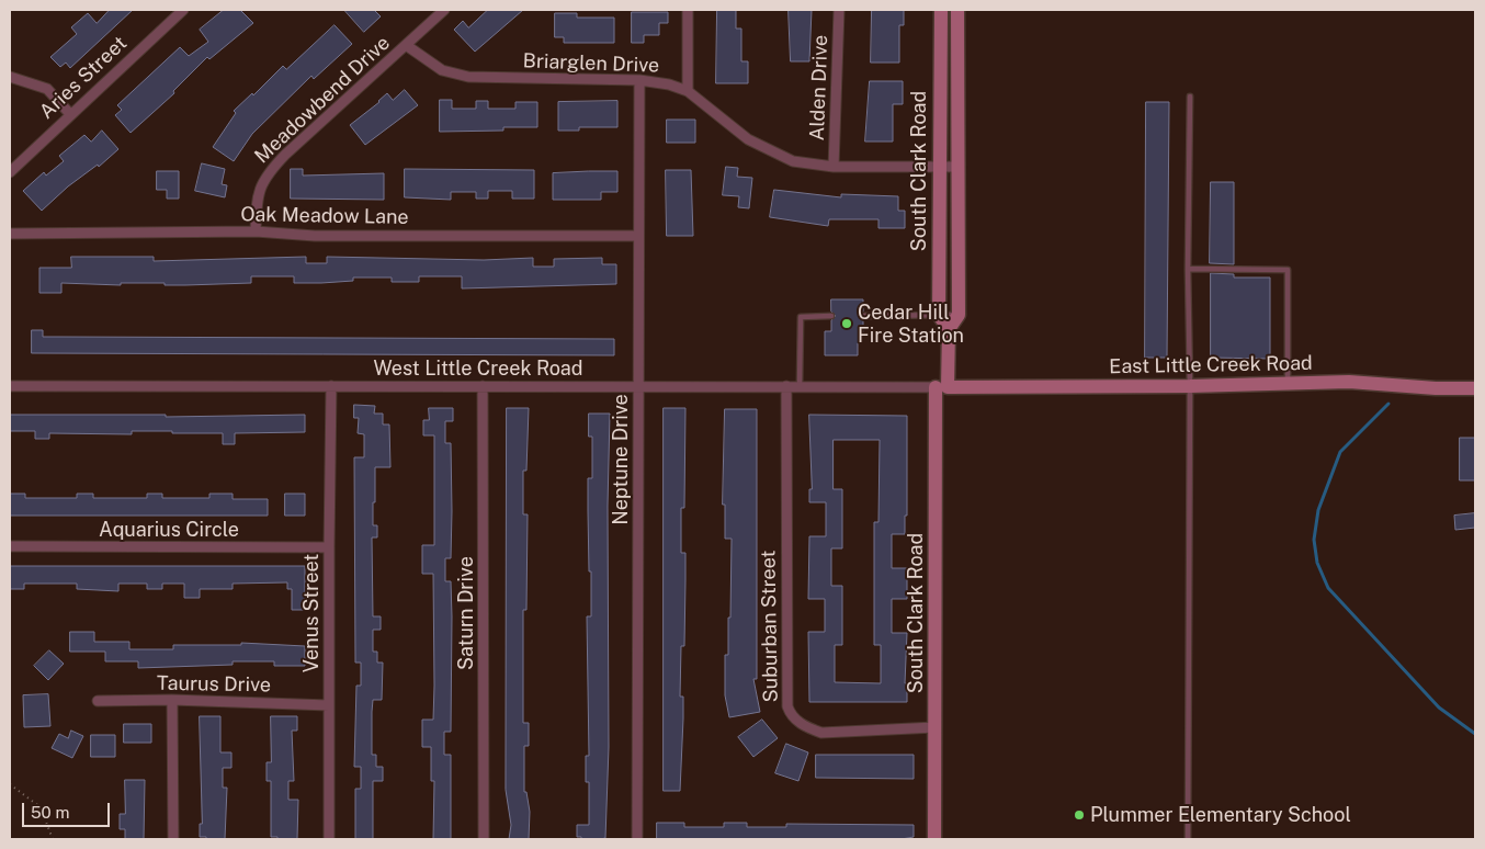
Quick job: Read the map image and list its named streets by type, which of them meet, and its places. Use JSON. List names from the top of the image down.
{
  "streets": {
    "street": [
      "Briarglen Drive",
      "Aries Street",
      "Alden Drive",
      "Meadowbend Drive",
      "South Clark Road",
      "Oak Meadow Lane",
      "East Little Creek Road",
      "West Little Creek Road",
      "Neptune Drive",
      "Aquarius Circle",
      "Venus Street",
      "Saturn Drive",
      "Suburban Street",
      "Taurus Drive"
    ]
  },
  "crossings": [
    ["Briarglen Drive", "Alden Drive"],
    ["Briarglen Drive", "Meadowbend Drive"],
    ["Briarglen Drive", "South Clark Road"],
    ["Briarglen Drive", "Neptune Drive"],
    ["Meadowbend Drive", "Oak Meadow Lane"],
    ["South Clark Road", "East Little Creek Road"],
    ["South Clark Road", "West Little Creek Road"],
    ["South Clark Road", "Suburban Street"],
    ["Oak Meadow Lane", "Neptune Drive"],
    ["East Little Creek Road", "West Little Creek Road"],
    ["West Little Creek Road", "Neptune Drive"],
    ["West Little Creek Road", "Venus Street"],
    ["West Little Creek Road", "Saturn Drive"],
    ["West Little Creek Road", "Suburban Street"],
    ["Aquarius Circle", "Venus Street"],
    ["Venus Street", "Taurus Drive"]
  ],
  "places": ["Cedar Hill Fire Station", "Plummer Elementary School"],
  "scale_bar": "50 m"
}
